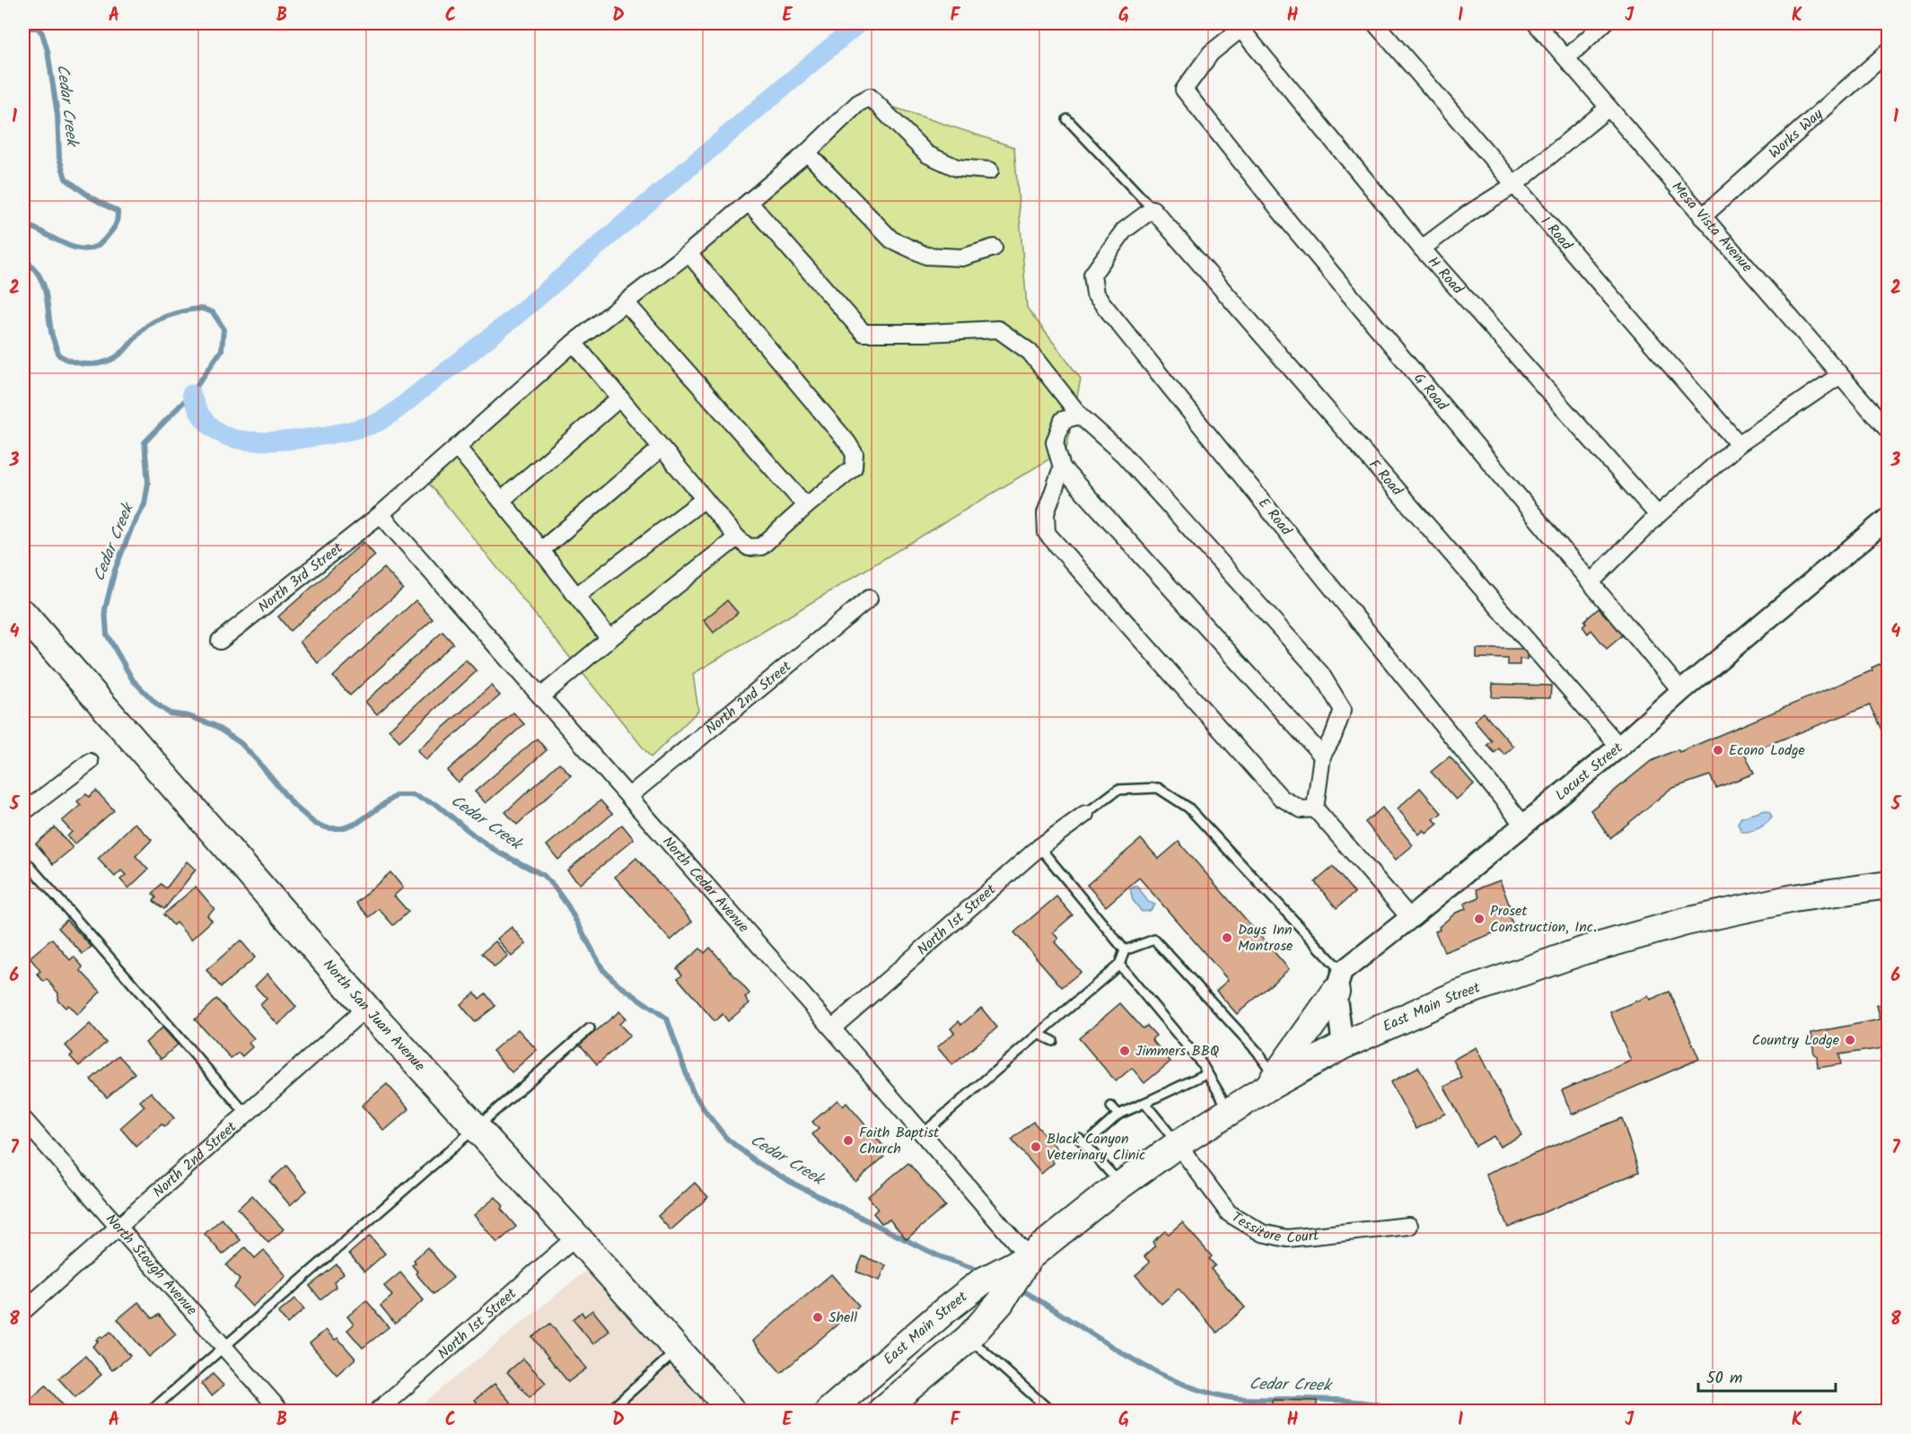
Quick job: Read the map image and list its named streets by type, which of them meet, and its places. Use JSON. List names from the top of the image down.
{
  "streets": {
    "highway": ["East Main Street", "North San Juan Avenue"],
    "street": [
      "Works Way",
      "Mesa Vista Avenue",
      "I Road",
      "H Road",
      "G Road",
      "F Road",
      "E Road",
      "North 3rd Street",
      "North 2nd Street",
      "Locust Street",
      "North Cedar Avenue",
      "North 1st Street",
      "Tessitore Court",
      "North Stough Avenue"
    ]
  },
  "crossings": [
    ["Works Way", "Mesa Vista Avenue"],
    ["H Road", "G Road"],
    ["G Road", "Locust Street"],
    ["F Road", "E Road"],
    ["F Road", "Locust Street"],
    ["E Road", "Locust Street"],
    ["North 3rd Street", "North Cedar Avenue"],
    ["North 2nd Street", "North Cedar Avenue"],
    ["North 2nd Street", "North San Juan Avenue"],
    ["North 2nd Street", "North Stough Avenue"],
    ["North Cedar Avenue", "North 1st Street"],
    ["North Cedar Avenue", "East Main Street"],
    ["North 1st Street", "North San Juan Avenue"],
    ["East Main Street", "Tessitore Court"]
  ],
  "water": ["Cedar Creek"],
  "places": [
    "Econo Lodge",
    "Proset Construction, Inc.",
    "Days Inn Montrose",
    "Country Lodge",
    "Jimmers BBQ",
    "Faith Baptist Church",
    "Black Canyon Veterinary Clinic",
    "Shell"
  ],
  "scale_bar": "50 m",
  "grid": {
    "columns": [
      "A",
      "B",
      "C",
      "D",
      "E",
      "F",
      "G",
      "H",
      "I",
      "J",
      "K"
    ],
    "rows": [
      "1",
      "2",
      "3",
      "4",
      "5",
      "6",
      "7",
      "8"
    ]
  }
}
